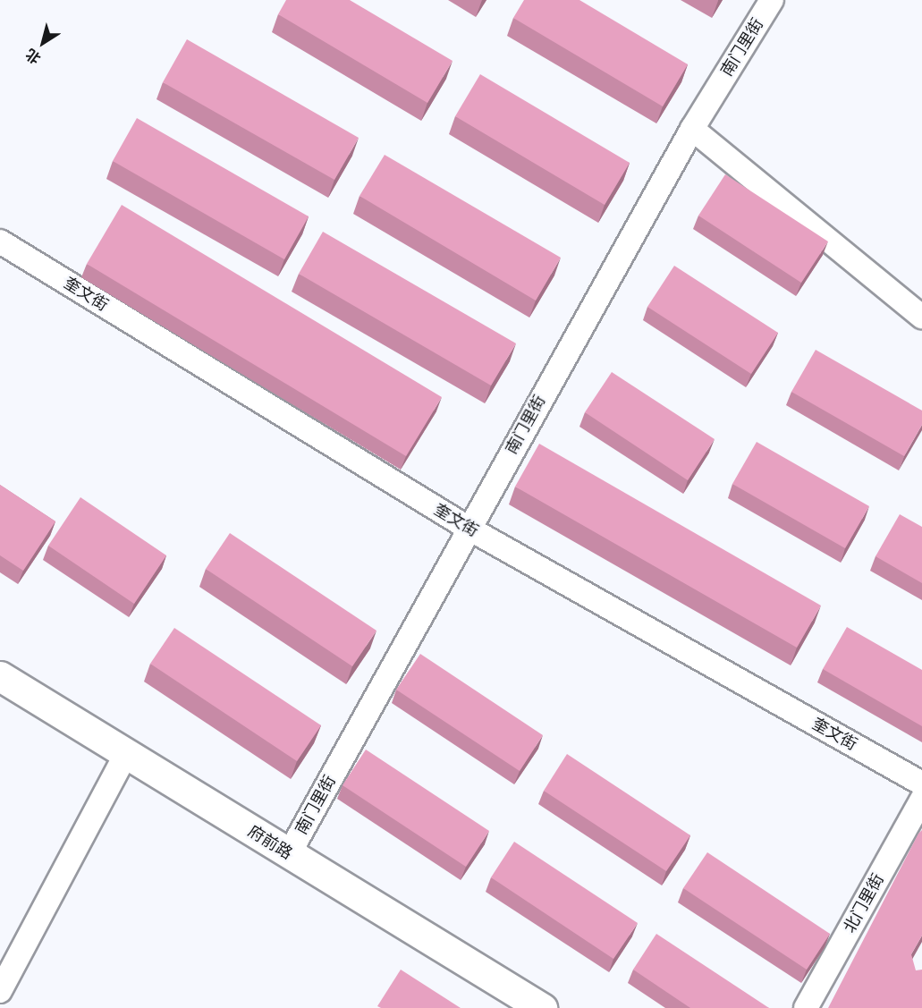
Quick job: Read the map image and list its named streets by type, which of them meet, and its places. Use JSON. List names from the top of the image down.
{
  "streets": {
    "main road": ["府前路"],
    "street": ["南门里街", "奎文街", "北门里街"]
  },
  "crossings": [
    ["南门里街", "奎文街"],
    ["南门里街", "府前路"]
  ],
  "north": "bottom left"
}
